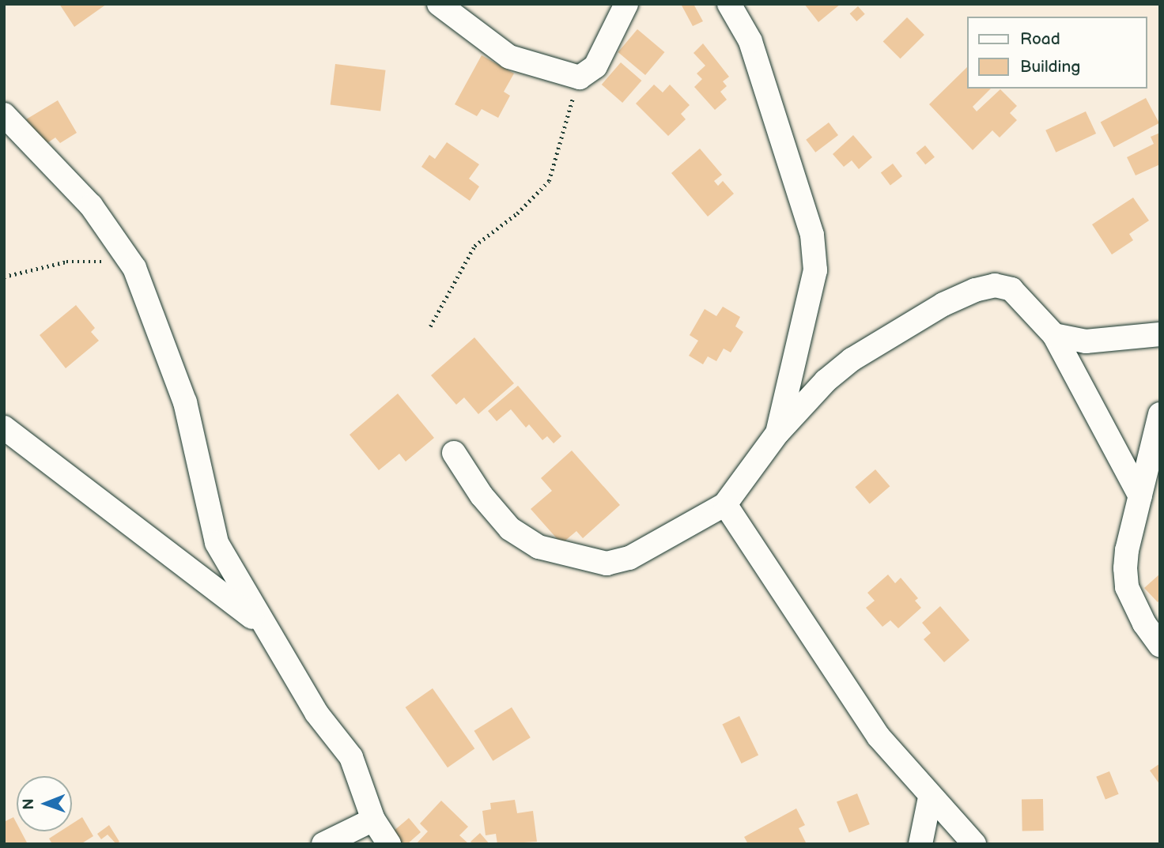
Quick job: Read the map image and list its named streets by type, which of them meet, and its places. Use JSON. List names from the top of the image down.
{
  "legend": ["Road", "Building"],
  "north": "left"
}
